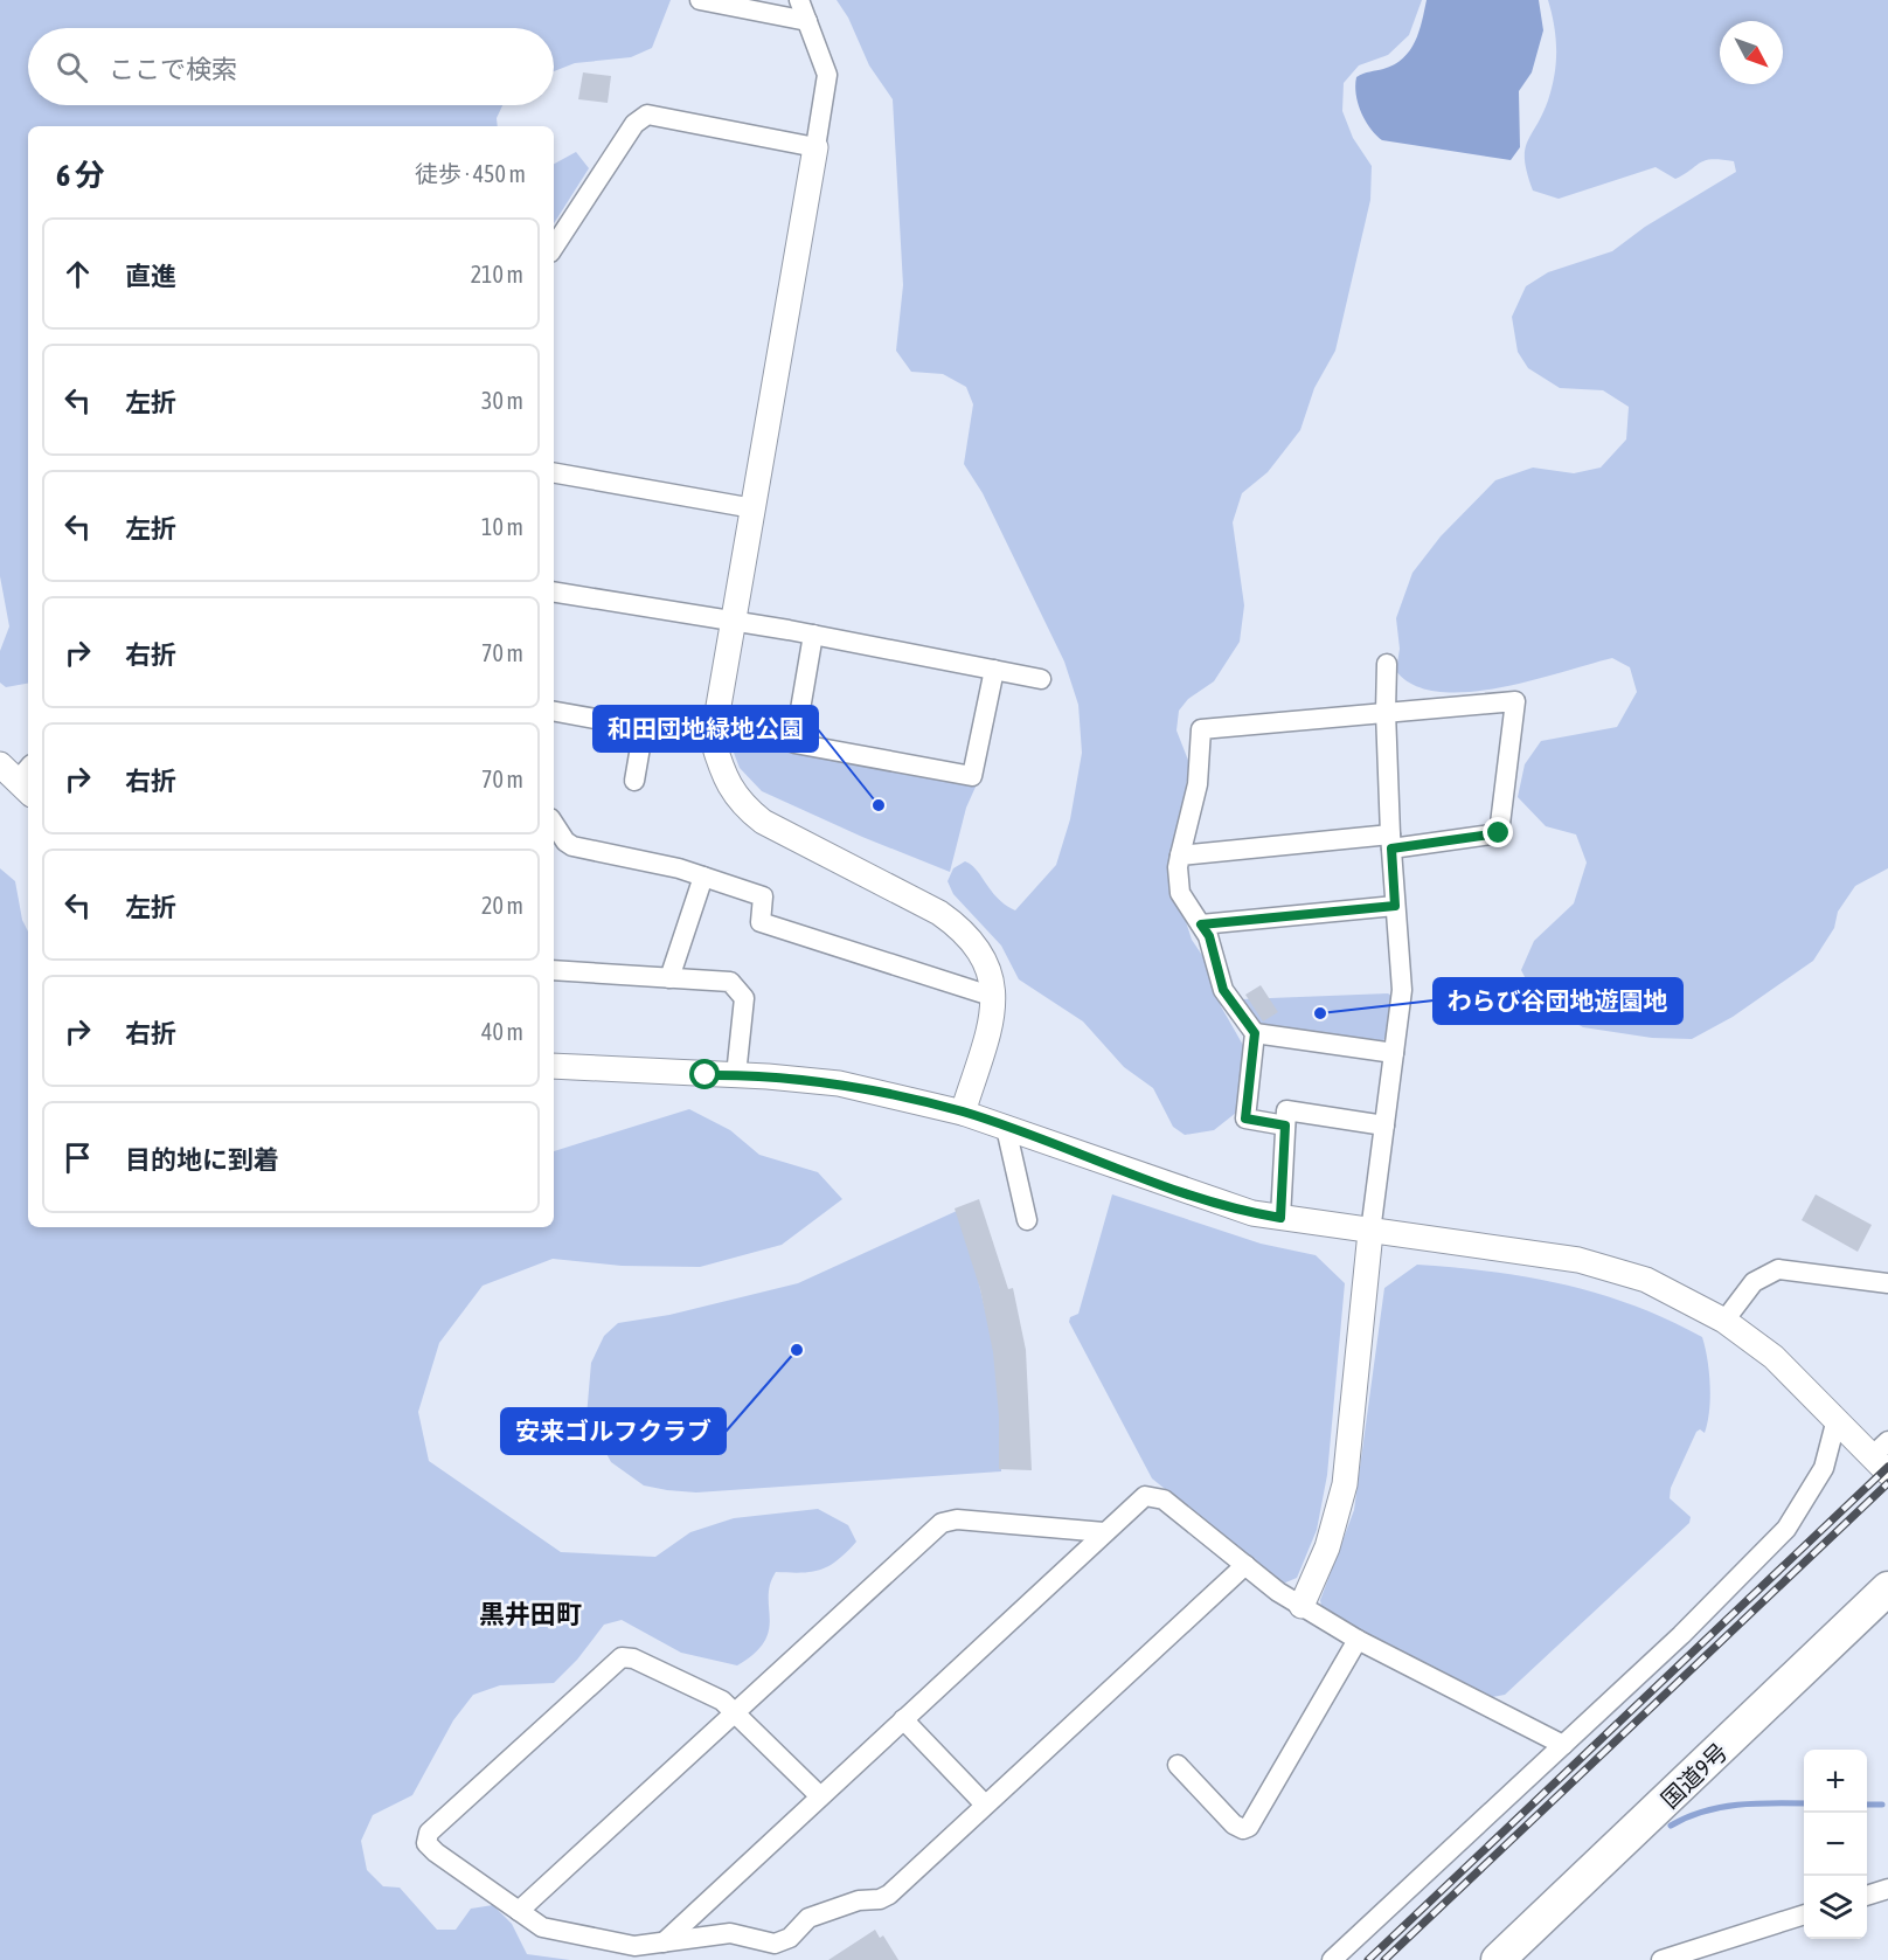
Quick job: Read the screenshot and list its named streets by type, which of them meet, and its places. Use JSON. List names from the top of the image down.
{
  "streets": {
    "highway": ["国道9号"]
  },
  "districts": ["黒井田町"],
  "places": ["和田団地緑地公園", "わらび谷団地遊園地", "安来ゴルフクラブ"],
  "north": "bottom right",
  "page": {
    "search": "ここで検索",
    "heading": ["6 分", "徒歩 · 450 m"],
    "list": [
      ["直進", "210 m"],
      ["左折", "30 m"],
      ["左折", "10 m"],
      ["右折", "70 m"],
      ["右折", "70 m"],
      ["左折", "20 m"],
      ["右折", "40 m"],
      "目的地に到着"
    ],
    "map_buttons": ["+", "−"]
  }
}
